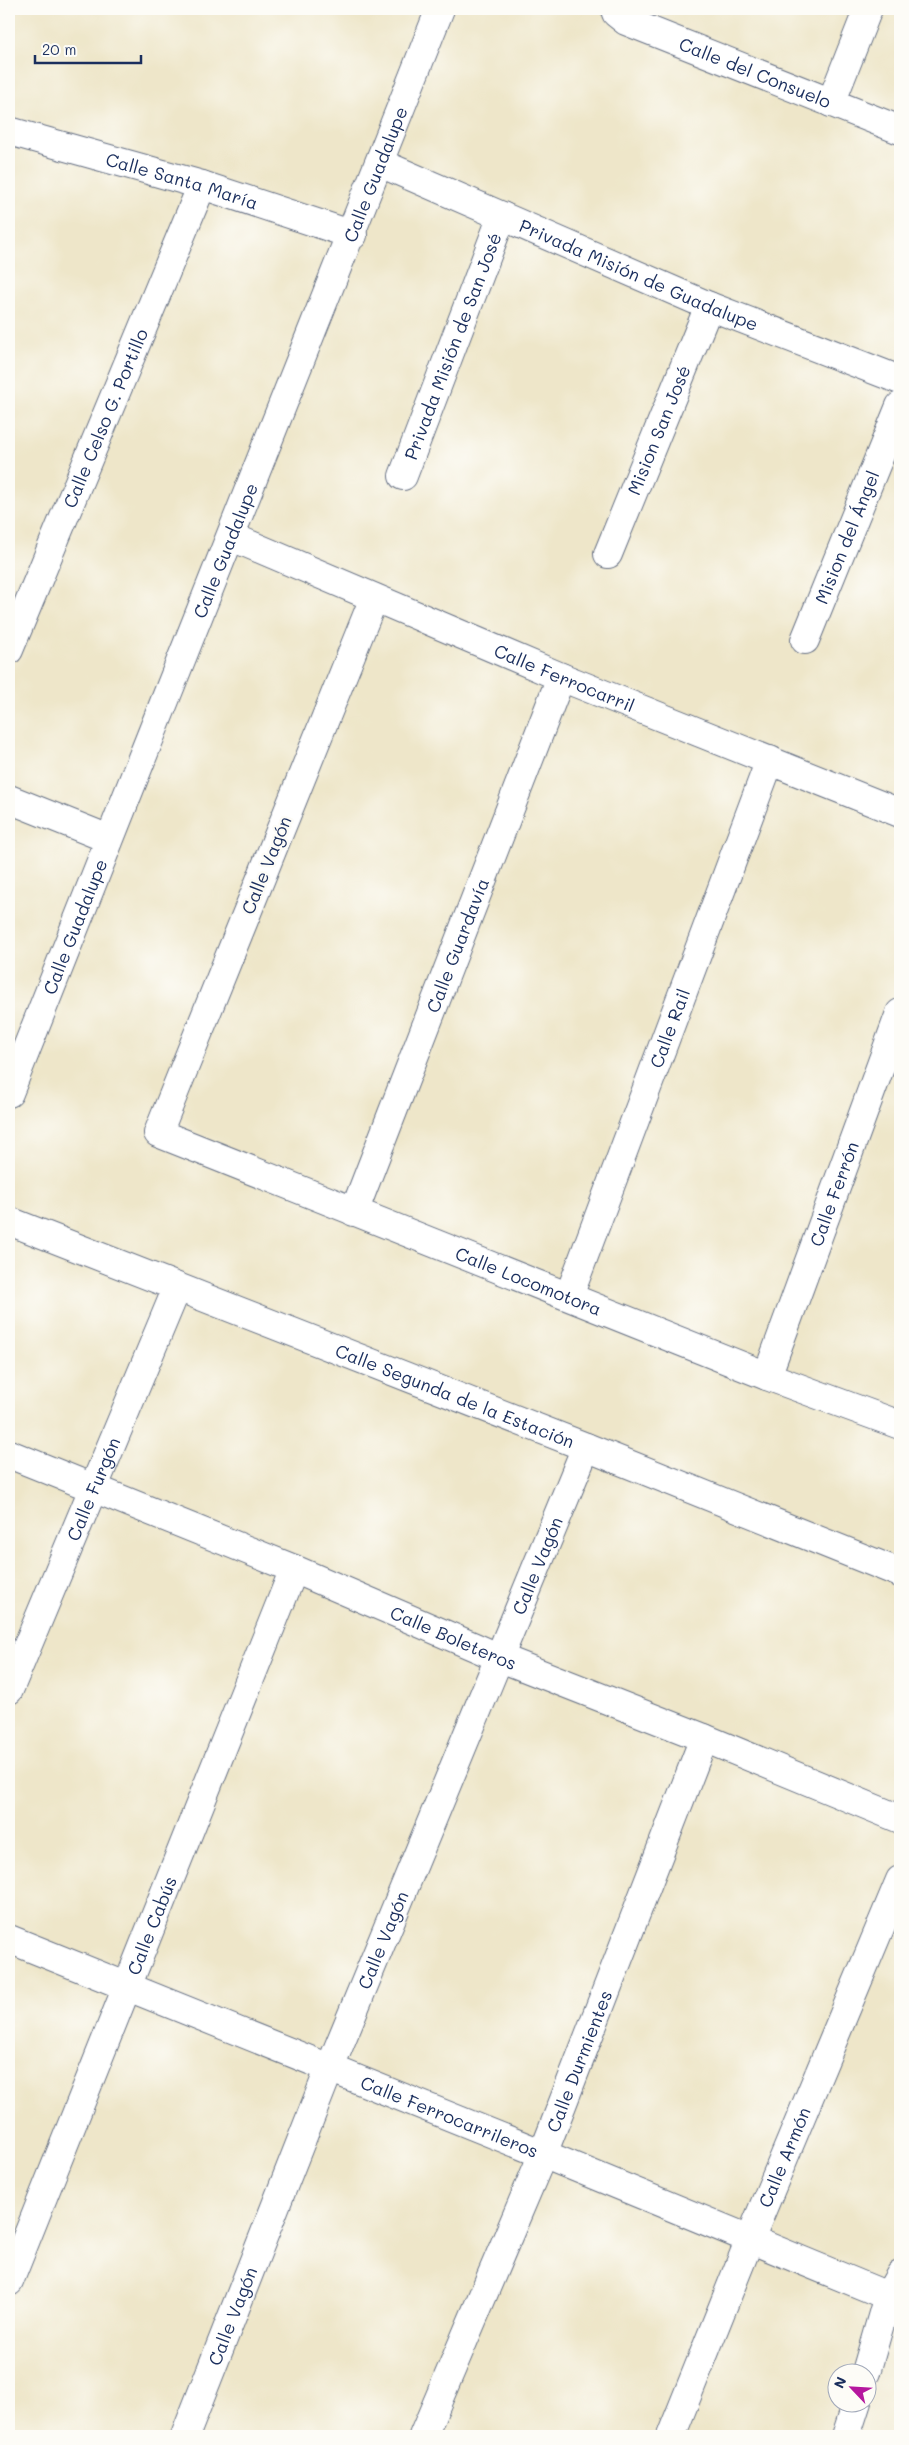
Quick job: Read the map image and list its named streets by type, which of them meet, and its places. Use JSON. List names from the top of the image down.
{
  "streets": {
    "street": [
      "Calle del Consuelo",
      "Calle Guadalupe",
      "Calle Santa María",
      "Privada Misión de Guadalupe",
      "Privada Misión de San José",
      "Calle Celso G. Portillo",
      "Mision San José",
      "Mision del Ángel",
      "Calle Ferrocarril",
      "Calle Vagón",
      "Calle Guardavía",
      "Calle Rail",
      "Calle Ferrón",
      "Calle Locomotora",
      "Calle Segunda de la Estación",
      "Calle Furgón",
      "Calle Boleteros",
      "Calle Cabús",
      "Calle Durmientes",
      "Calle Ferrocarrileros",
      "Calle Armón"
    ]
  },
  "crossings": [
    ["Calle Guadalupe", "Calle Santa María"],
    ["Calle Guadalupe", "Privada Misión de Guadalupe"],
    ["Calle Guadalupe", "Calle Ferrocarril"],
    ["Calle Santa María", "Calle Celso G. Portillo"],
    ["Privada Misión de Guadalupe", "Privada Misión de San José"],
    ["Privada Misión de Guadalupe", "Mision San José"],
    ["Calle Ferrocarril", "Calle Vagón"],
    ["Calle Ferrocarril", "Calle Guardavía"],
    ["Calle Ferrocarril", "Calle Rail"],
    ["Calle Vagón", "Calle Locomotora"],
    ["Calle Vagón", "Calle Segunda de la Estación"],
    ["Calle Vagón", "Calle Boleteros"],
    ["Calle Vagón", "Calle Ferrocarrileros"],
    ["Calle Guardavía", "Calle Locomotora"],
    ["Calle Rail", "Calle Locomotora"],
    ["Calle Ferrón", "Calle Locomotora"],
    ["Calle Segunda de la Estación", "Calle Furgón"],
    ["Calle Furgón", "Calle Boleteros"],
    ["Calle Boleteros", "Calle Cabús"],
    ["Calle Boleteros", "Calle Durmientes"],
    ["Calle Cabús", "Calle Ferrocarrileros"],
    ["Calle Durmientes", "Calle Ferrocarrileros"],
    ["Calle Ferrocarrileros", "Calle Armón"]
  ],
  "scale_bar": "20 m",
  "north": "top left"
}
